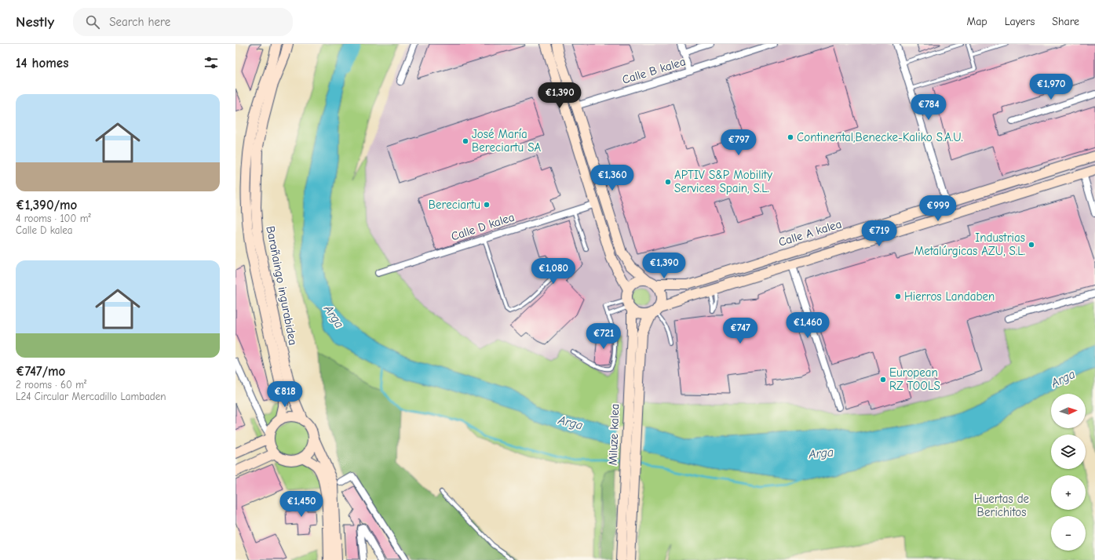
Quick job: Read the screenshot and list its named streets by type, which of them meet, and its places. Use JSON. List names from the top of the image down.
{
  "streets": {
    "main road": ["Calle A kalea", "Barañaingo ingurabidea", "Miluze kalea"],
    "street": ["Calle B kalea", "Calle D kalea"]
  },
  "crossings": [
    ["Calle A kalea", "Miluze kalea"]
  ],
  "water": ["Arga"],
  "parks": ["Huertas de Berichitos"],
  "places": [
    "Continental,Benecke-Kaliko S.A.U.",
    "José María Bereciartu SA",
    "APTIV S&P Mobility Services Spain, S.L.",
    "Bereciartu",
    "Industrias Metalúrgicas AZU, S.L.",
    "Hierros Landaben",
    "European RZ TOOLS"
  ],
  "north": "right",
  "page": {
    "header": "Nestly",
    "search": "Search here",
    "nav": ["Map", "Layers", "Share"],
    "heading": "14 homes",
    "price": [
      "€1,970",
      "€1,390",
      "€784",
      "€797",
      "€1,360",
      "€999",
      "€719",
      "€1,390",
      "€1,080",
      "€1,460",
      "€747",
      "€721",
      "€818",
      "€1,450"
    ],
    "list": [
      {
        "name": "€1,390/mo",
        "note": "4 rooms · 100 m² · Calle D kalea"
      },
      {
        "name": "€747/mo",
        "note": "2 rooms · 60 m² · L24 Circular Mercadillo Lambaden"
      }
    ],
    "map_buttons": ["+", "−"]
  }
}
